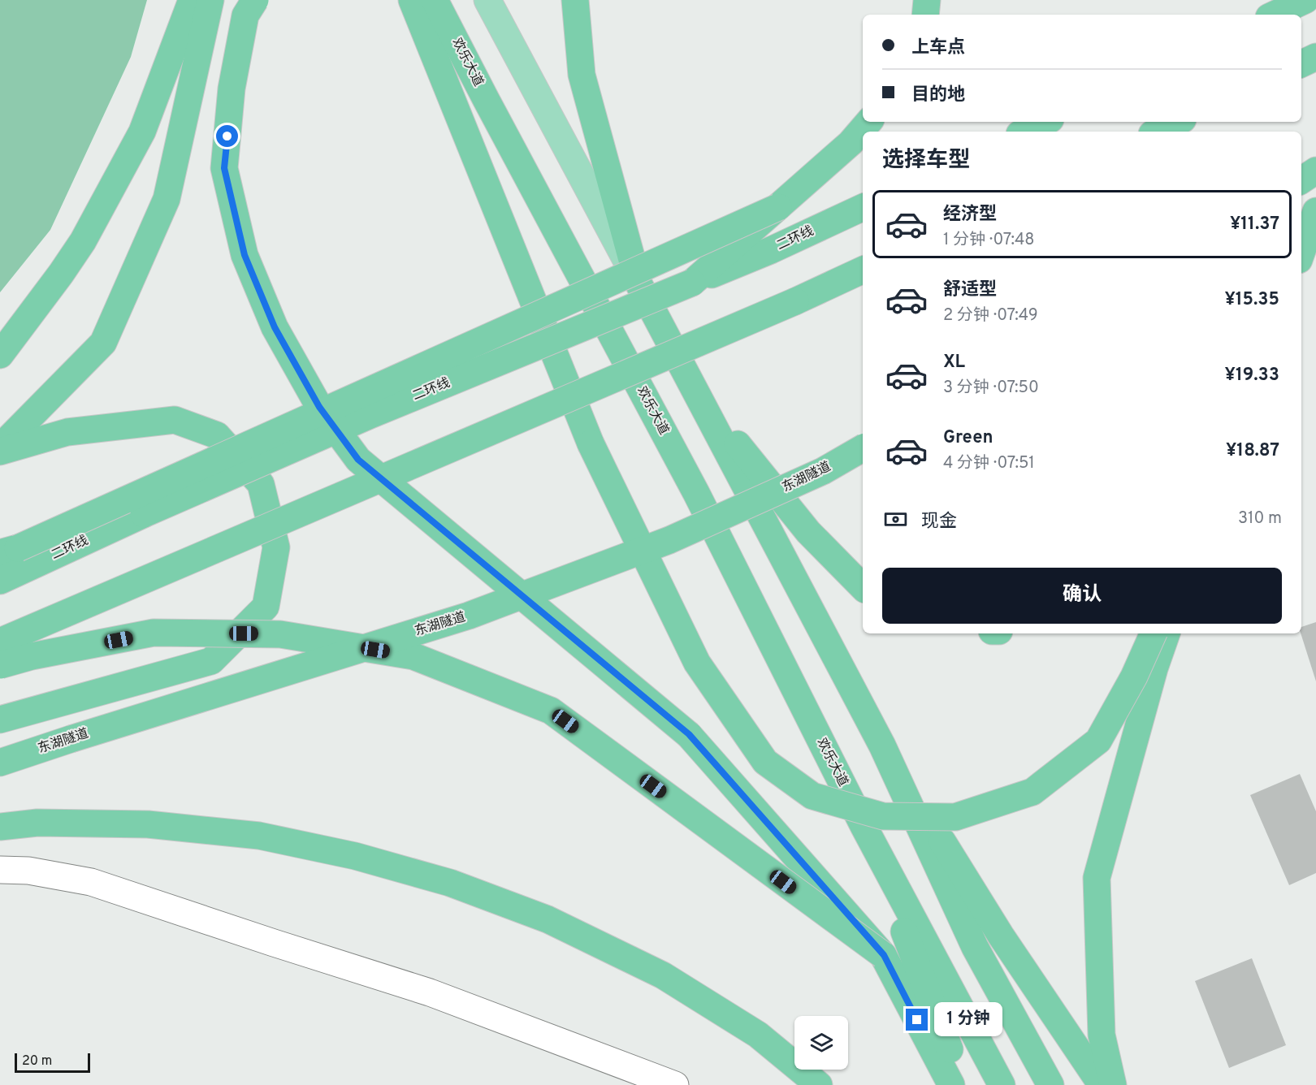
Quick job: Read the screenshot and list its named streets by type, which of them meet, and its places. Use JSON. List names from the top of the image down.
{
  "streets": {
    "highway": ["欢乐大道", "二环线", "东湖隧道"]
  },
  "scale_bar": "20 m",
  "page": {
    "banner": ["上车点", "目的地"],
    "heading": "选择车型",
    "list": [
      {
        "name": "经济型",
        "note": "1 分钟 · 07:48",
        "value": "¥11.37"
      },
      {
        "name": "舒适型",
        "note": "2 分钟 · 07:49",
        "value": "¥15.35"
      },
      {
        "name": "XL",
        "note": "3 分钟 · 07:50",
        "value": "¥19.33"
      },
      {
        "name": "Green",
        "note": "4 分钟 · 07:51",
        "value": "¥18.87"
      }
    ],
    "pay": ["现金", "310 m"],
    "buttons": "确认",
    "bubble": "1 分钟",
    "scale": "20 m"
  }
}
